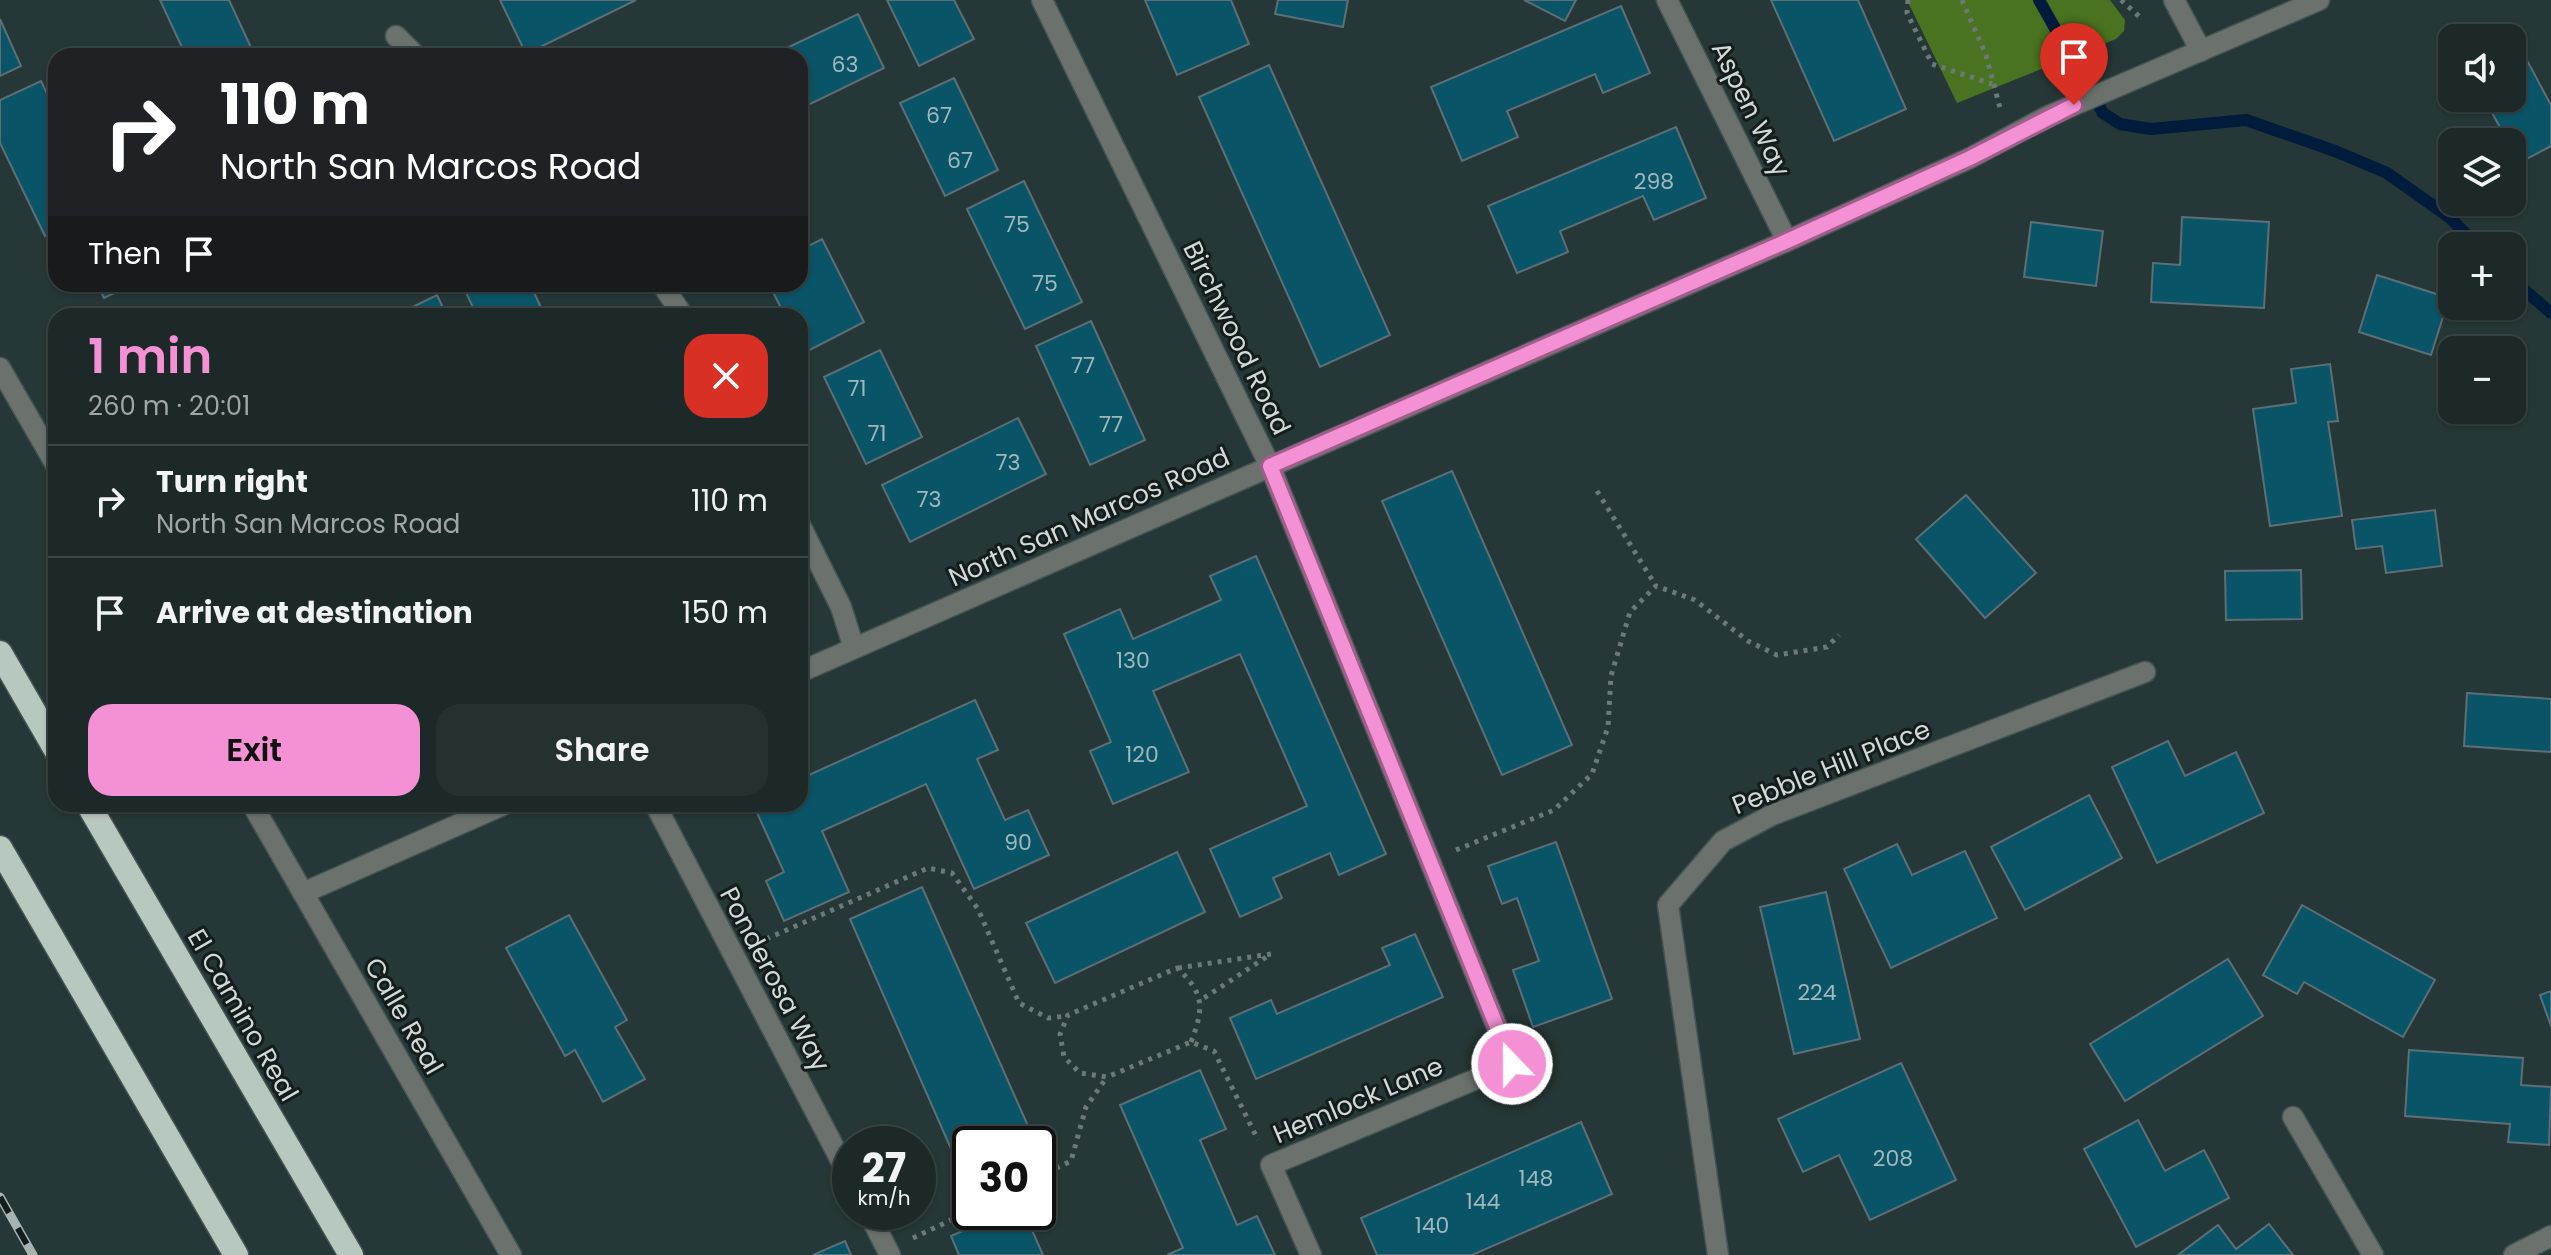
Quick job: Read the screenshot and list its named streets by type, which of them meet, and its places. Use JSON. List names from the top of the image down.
{
  "streets": {
    "highway": ["El Camino Real"],
    "street": [
      "Aspen Way",
      "Birchwood Road",
      "North San Marcos Road",
      "Pebble Hill Place",
      "Ponderosa Way",
      "Calle Real",
      "Hemlock Lane"
    ]
  },
  "crossings": [
    ["Aspen Way", "North San Marcos Road"],
    ["Birchwood Road", "North San Marcos Road"],
    ["Birchwood Road", "Hemlock Lane"]
  ],
  "house_numbers": [
    "63",
    "67",
    "67",
    "298",
    "75",
    "75",
    "77",
    "71",
    "77",
    "71",
    "73",
    "73",
    "130",
    "120",
    "90",
    "224",
    "208",
    "148",
    "144",
    "140"
  ],
  "page": {
    "map_buttons": ["+", "−"],
    "turn": ["110 m", "North San Marcos Road"],
    "then": "Then",
    "heading": ["1 min", "260 m · 20:01"],
    "list": [
      {
        "name": "Turn right",
        "note": "North San Marcos Road",
        "value": "110 m"
      },
      {
        "name": "Arrive at destination",
        "value": "150 m"
      }
    ],
    "buttons": ["Exit", "Share"],
    "speed": "27 km/h",
    "limit": "30"
  }
}
